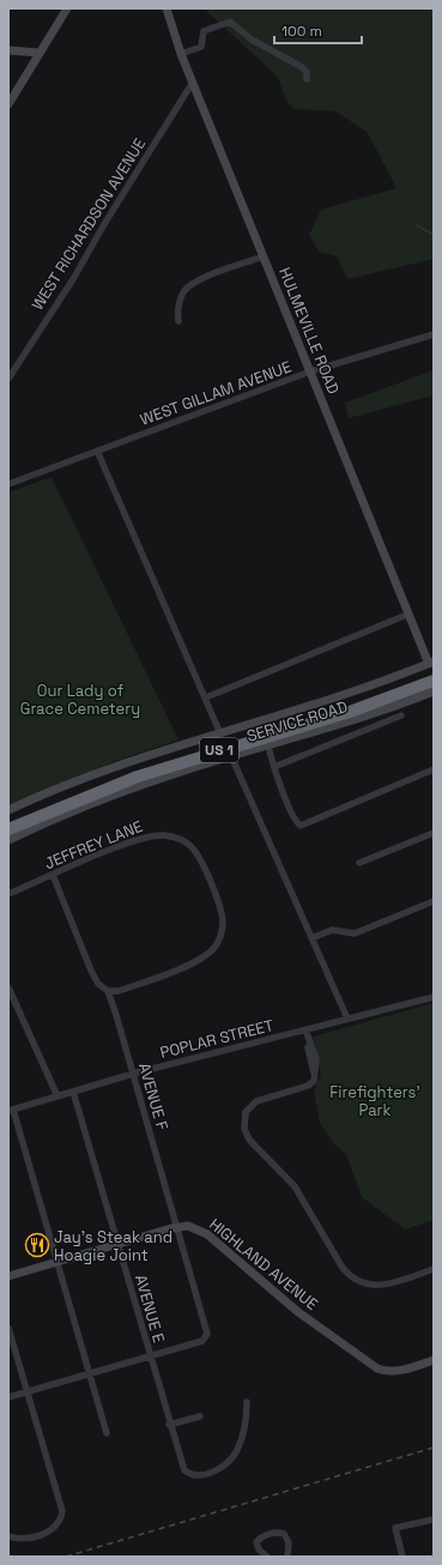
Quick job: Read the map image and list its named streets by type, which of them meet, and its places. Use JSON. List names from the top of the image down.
{
  "streets": {
    "highway": ["US 1"],
    "street": [
      "WEST RICHARDSON AVENUE",
      "HULMEVILLE ROAD",
      "WEST GILLAM AVENUE",
      "SERVICE ROAD",
      "JEFFREY LANE",
      "POPLAR STREET",
      "AVENUE F",
      "HIGHLAND AVENUE",
      "AVENUE E"
    ]
  },
  "crossings": [
    ["WEST RICHARDSON AVENUE", "HULMEVILLE ROAD"],
    ["HULMEVILLE ROAD", "WEST GILLAM AVENUE"],
    ["HULMEVILLE ROAD", "SERVICE ROAD"],
    ["HULMEVILLE ROAD", "US 1"],
    ["SERVICE ROAD", "US 1"],
    ["JEFFREY LANE", "AVENUE F"],
    ["POPLAR STREET", "AVENUE F"],
    ["POPLAR STREET", "AVENUE E"],
    ["AVENUE F", "HIGHLAND AVENUE"],
    ["AVENUE F", "AVENUE E"],
    ["HIGHLAND AVENUE", "AVENUE E"]
  ],
  "parks": ["Our Lady of Grace Cemetery", "Firefighters' Park"],
  "places": {
    "restaurant": ["Jay's Steak and Hoagie Joint"]
  },
  "scale_bar": "100 m"
}
